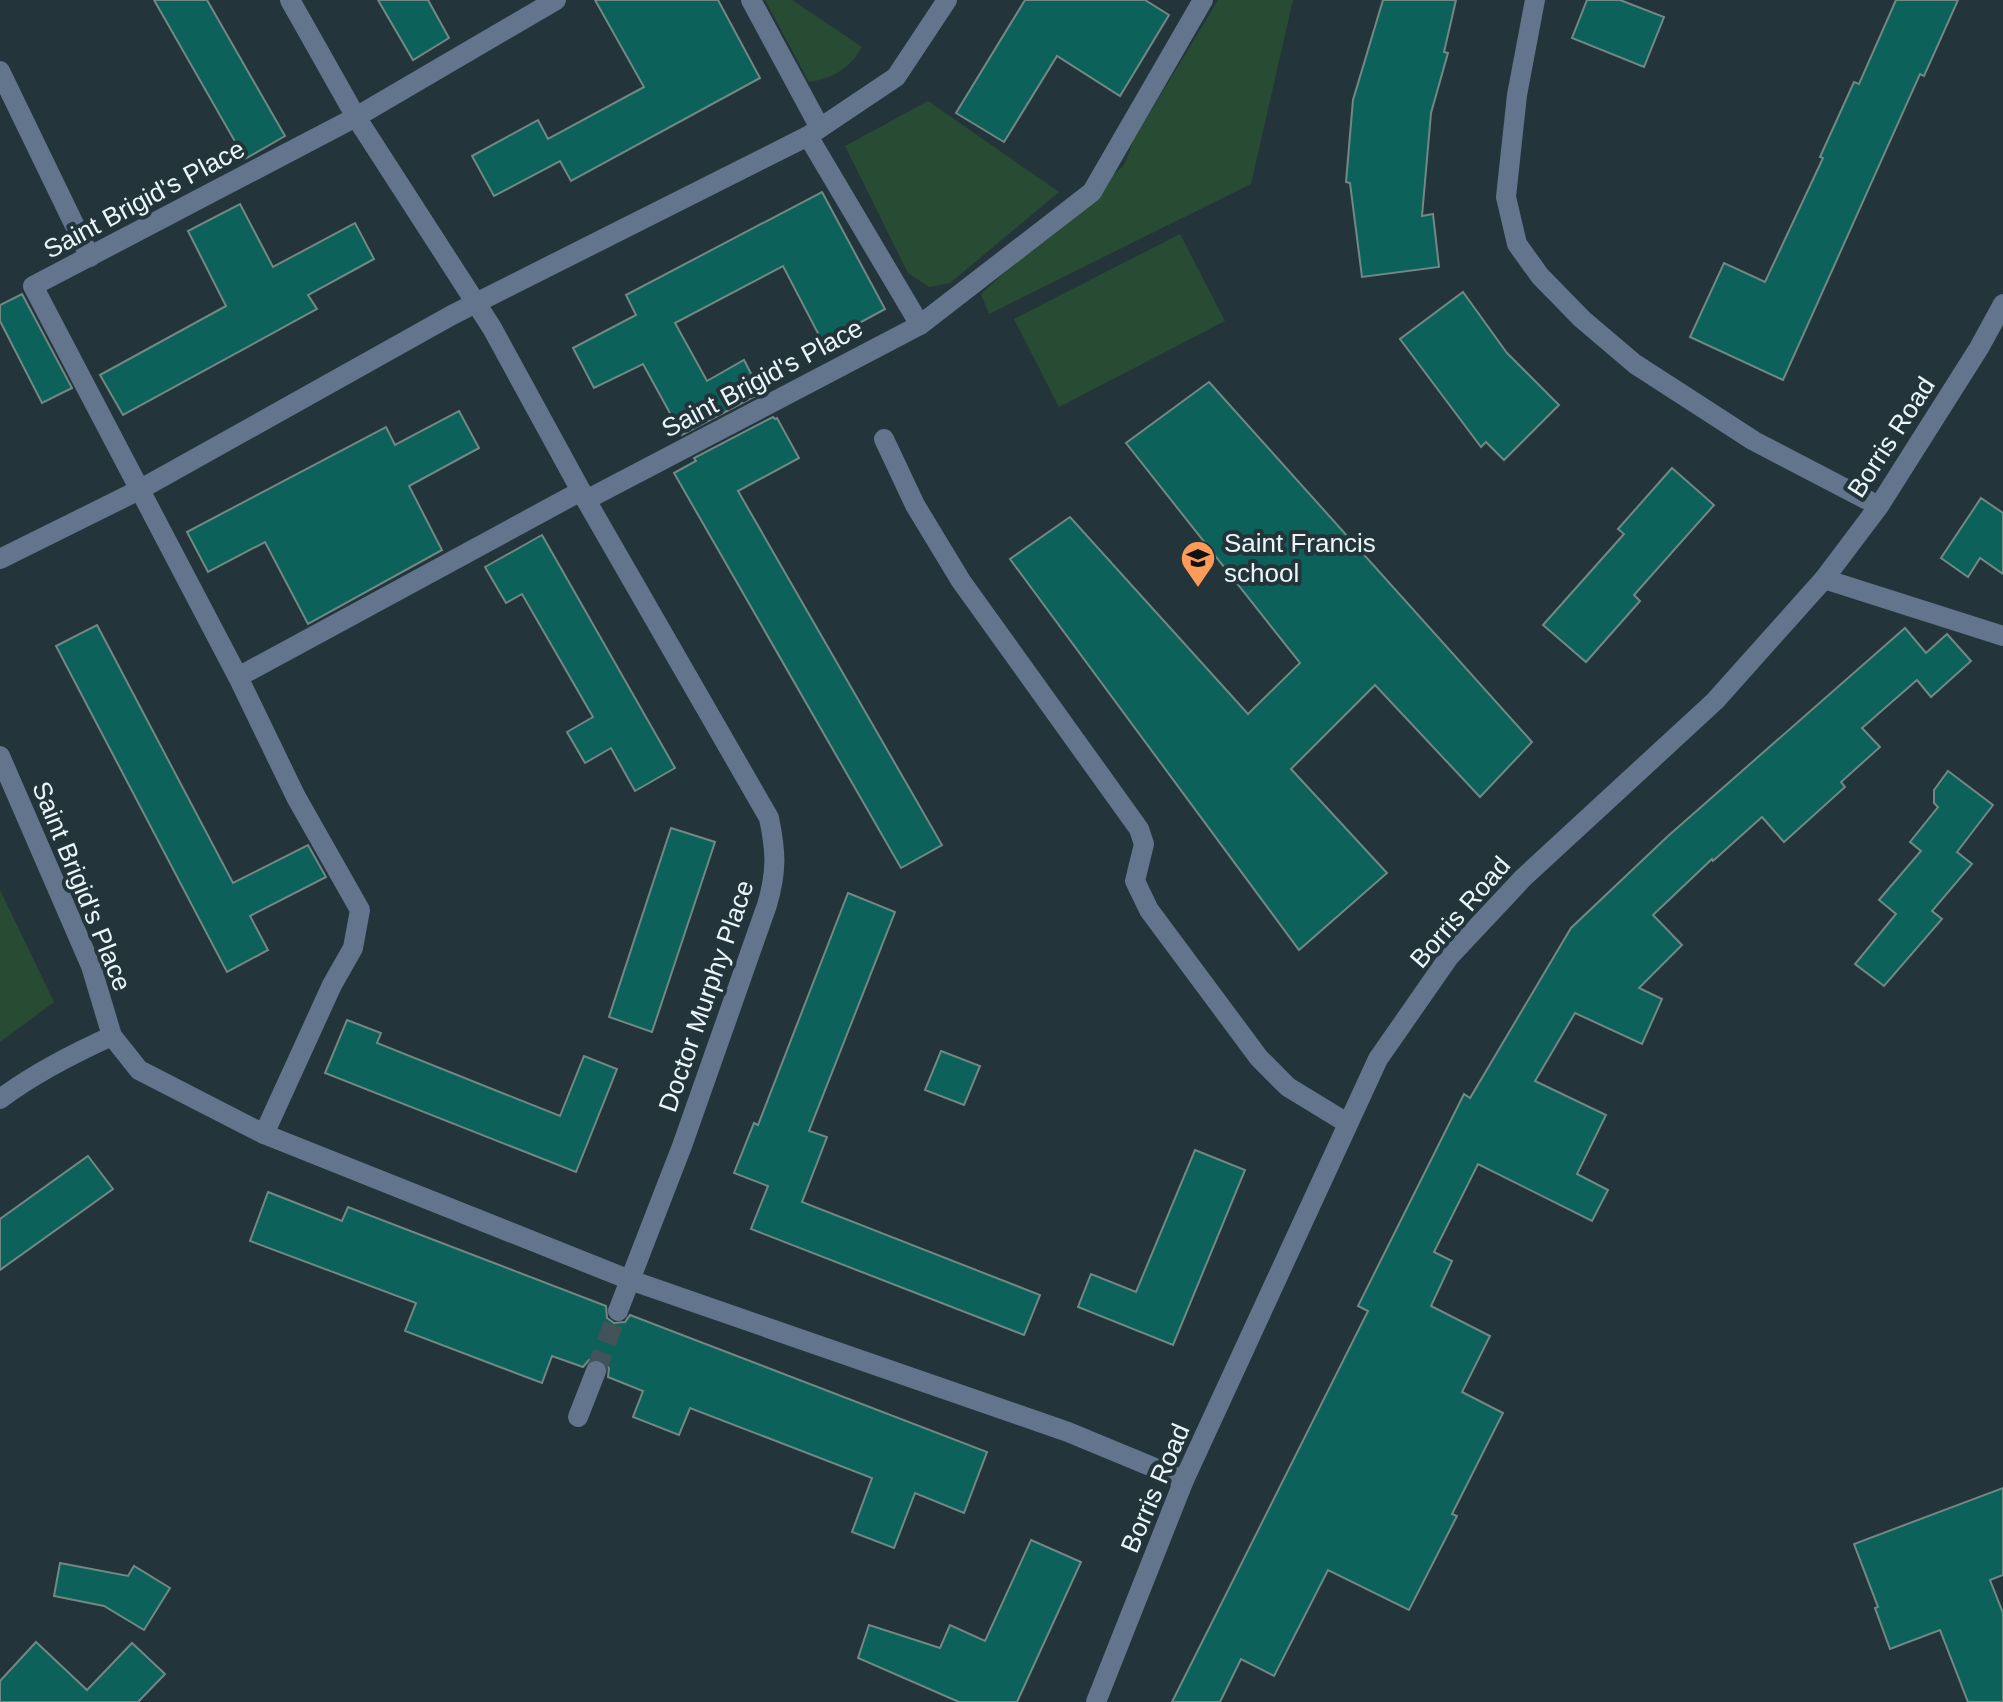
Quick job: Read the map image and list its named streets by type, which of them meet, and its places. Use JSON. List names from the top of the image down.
{
  "streets": {
    "street": ["Saint Brigid's Place", "Borris Road", "Doctor Murphy Place"]
  },
  "crossings": [
    ["Saint Brigid's Place", "Doctor Murphy Place"]
  ],
  "places": {
    "school or university": ["Saint Francis school"]
  }
}
